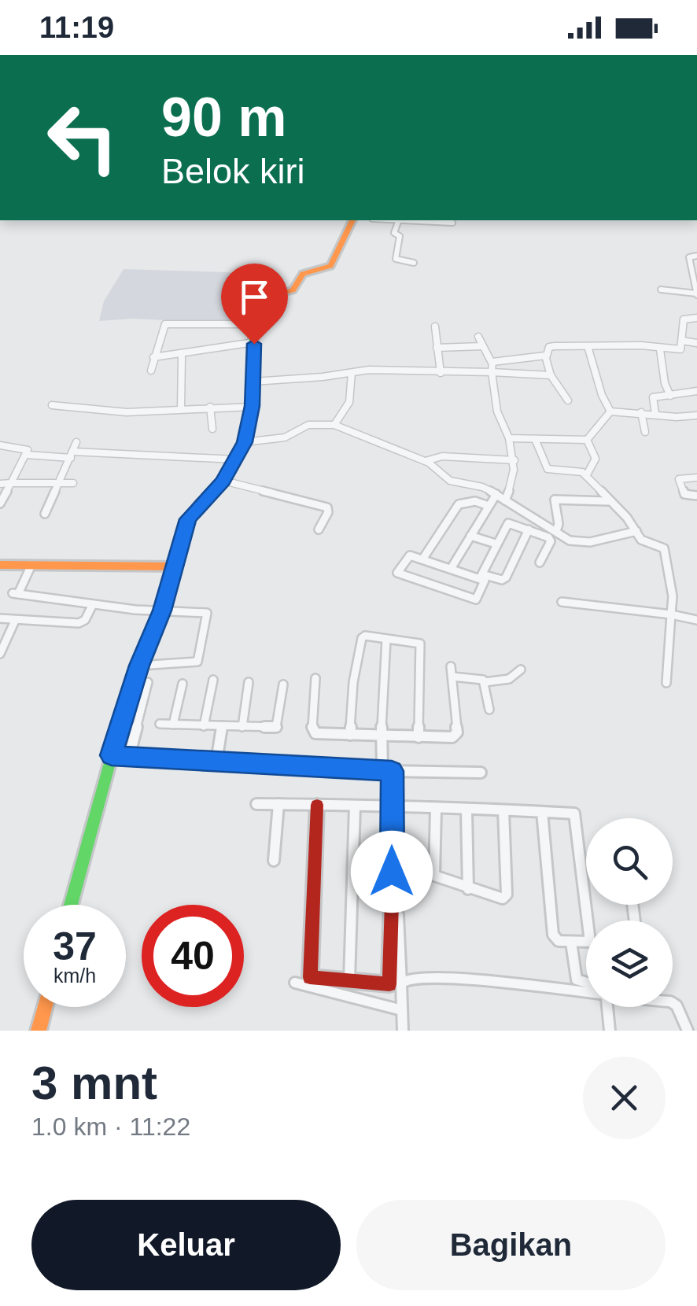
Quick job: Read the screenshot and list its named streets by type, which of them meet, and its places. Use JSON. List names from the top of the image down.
{
  "page": {
    "status": "11:19",
    "turn": ["90 m", "Belok kiri"],
    "speed": "37 km/h",
    "limit": "40",
    "heading": ["3 mnt", "1.0 km · 11:22"],
    "buttons": ["Keluar", "Bagikan"]
  }
}
